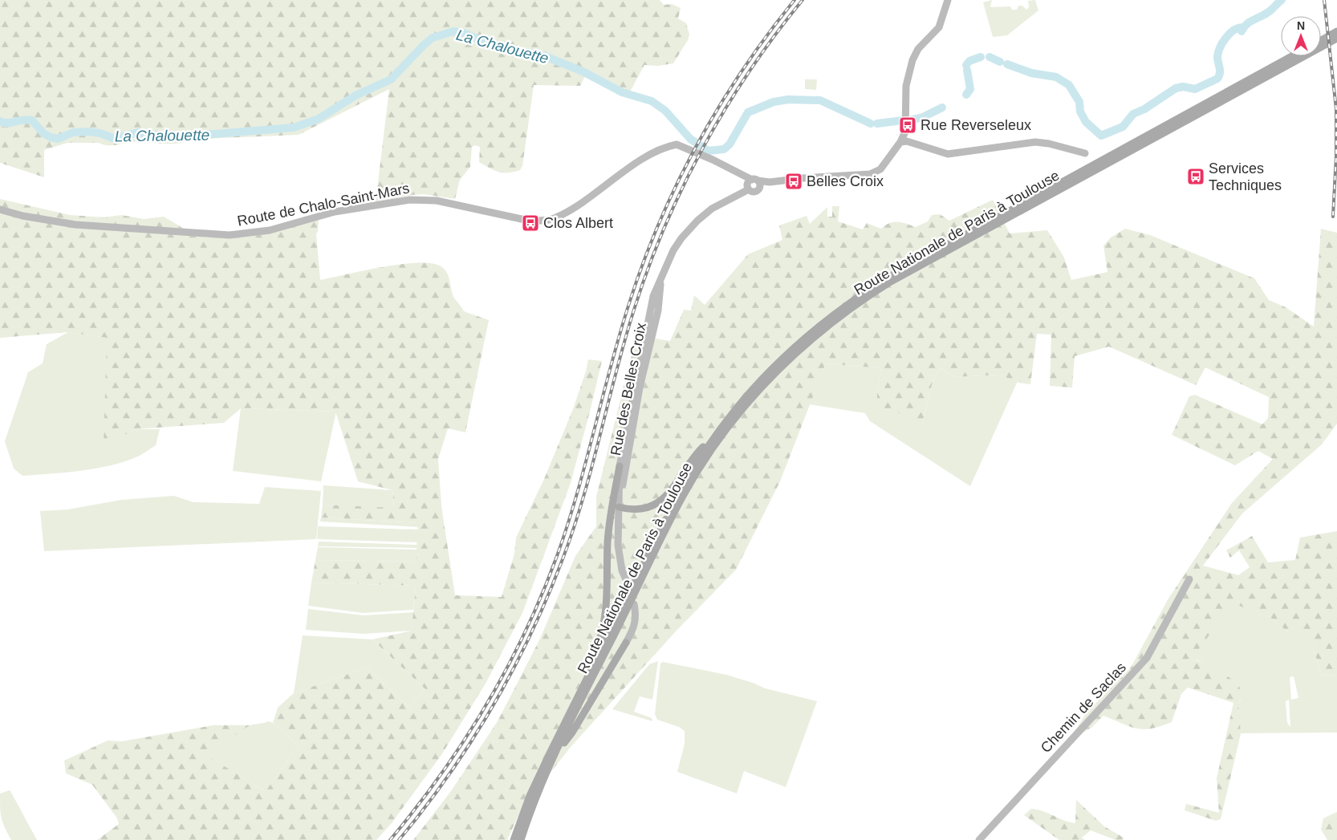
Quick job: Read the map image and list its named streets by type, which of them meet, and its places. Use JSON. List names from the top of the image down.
{
  "streets": {
    "main road": [
      "Route de Chalo-Saint-Mars",
      "Route Nationale de Paris à Toulouse",
      "Rue des Belles Croix",
      "Chemin de Saclas"
    ]
  },
  "crossings": [
    ["Route de Chalo-Saint-Mars", "Rue des Belles Croix"]
  ],
  "water": ["La Chalouette"],
  "places": {
    "bus stop": [
      "Rue Reverseleux",
      "Services Techniques",
      "Belles Croix",
      "Clos Albert"
    ]
  },
  "north": "top"
}
